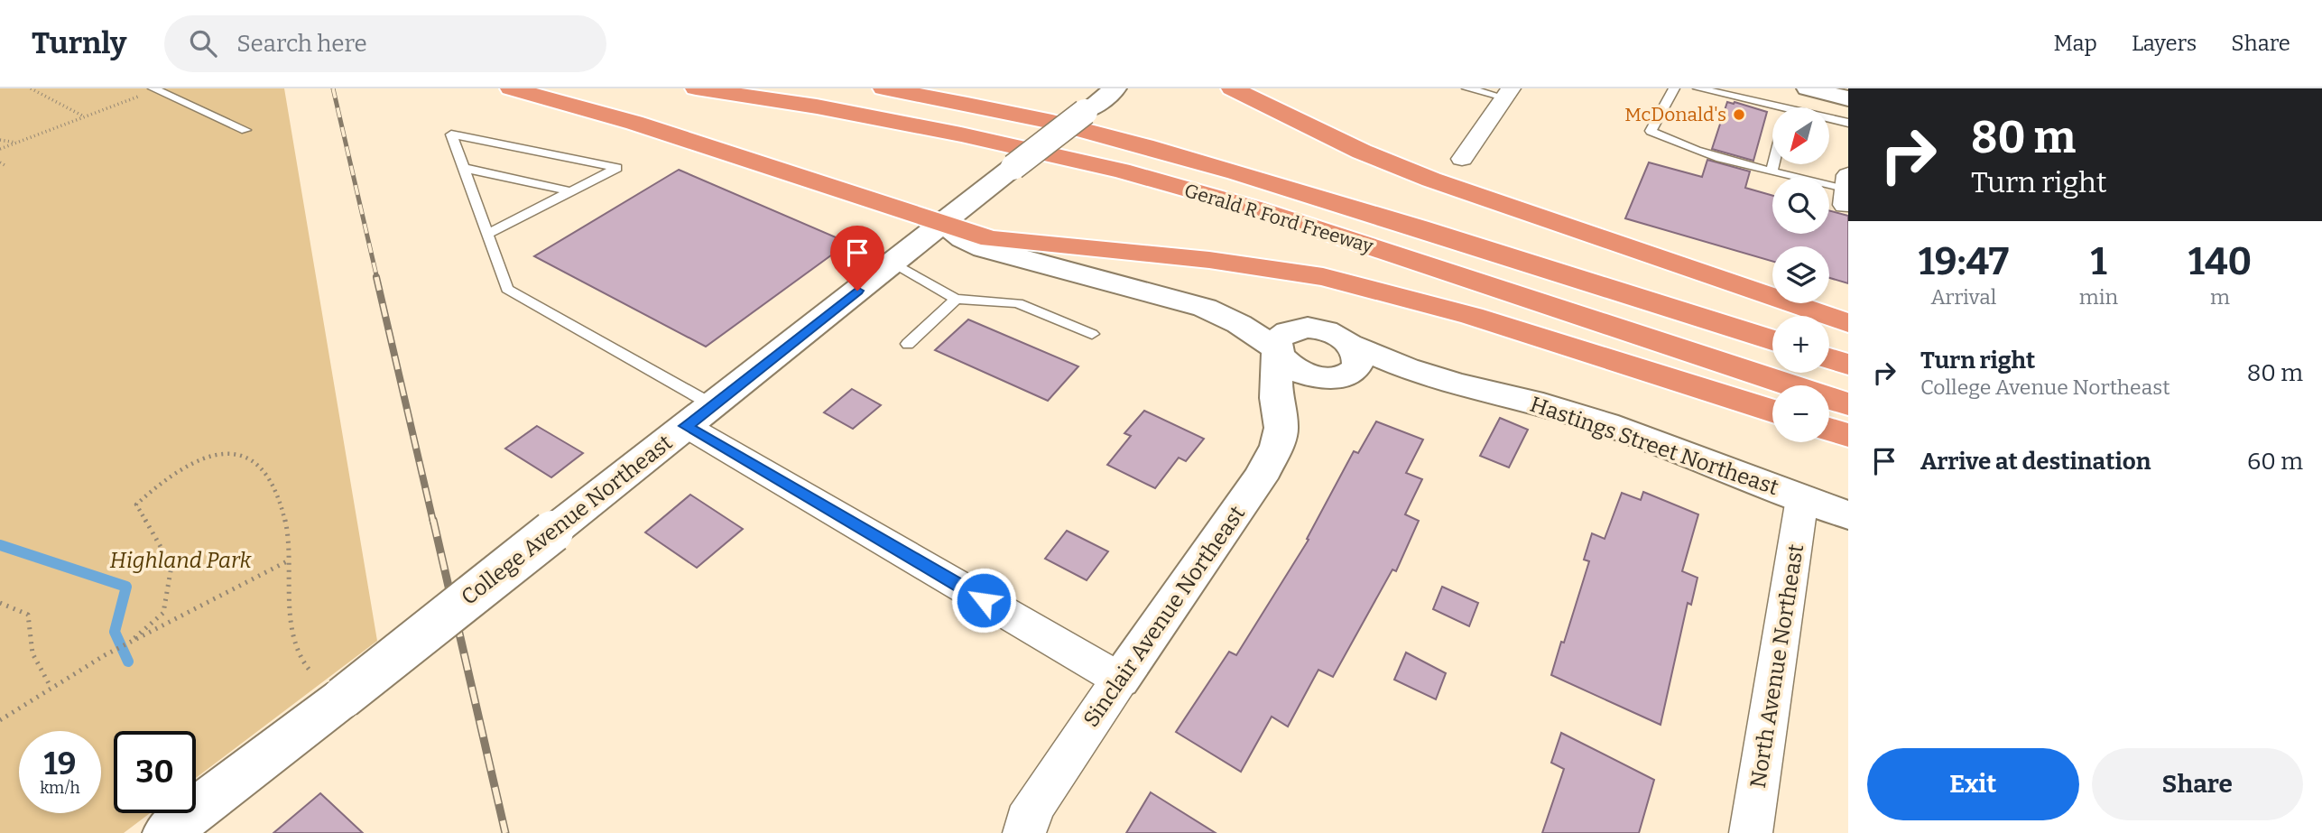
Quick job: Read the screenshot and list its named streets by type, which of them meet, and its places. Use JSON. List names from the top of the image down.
{
  "streets": {
    "highway": ["Gerald R Ford Freeway"],
    "street": [
      "Hastings Street Northeast",
      "College Avenue Northeast",
      "Sinclair Avenue Northeast",
      "North Avenue Northeast"
    ]
  },
  "crossings": [
    ["Hastings Street Northeast", "Sinclair Avenue Northeast"],
    ["Hastings Street Northeast", "North Avenue Northeast"]
  ],
  "parks": ["Highland Park"],
  "places": ["McDonald's"],
  "north": "bottom left",
  "page": {
    "header": "Turnly",
    "search": "Search here",
    "nav": ["Map", "Layers", "Share"],
    "turn": ["80 m", "Turn right"],
    "map_buttons": ["+", "−"],
    "eta": [
      "19:47",
      "Arrival",
      "1",
      "min",
      "140",
      "m"
    ],
    "list": [
      {
        "name": "Turn right",
        "note": "College Avenue Northeast",
        "value": "80 m"
      },
      {
        "name": "Arrive at destination",
        "value": "60 m"
      }
    ],
    "speed": "19 km/h",
    "limit": "30",
    "buttons": ["Exit", "Share"]
  }
}
